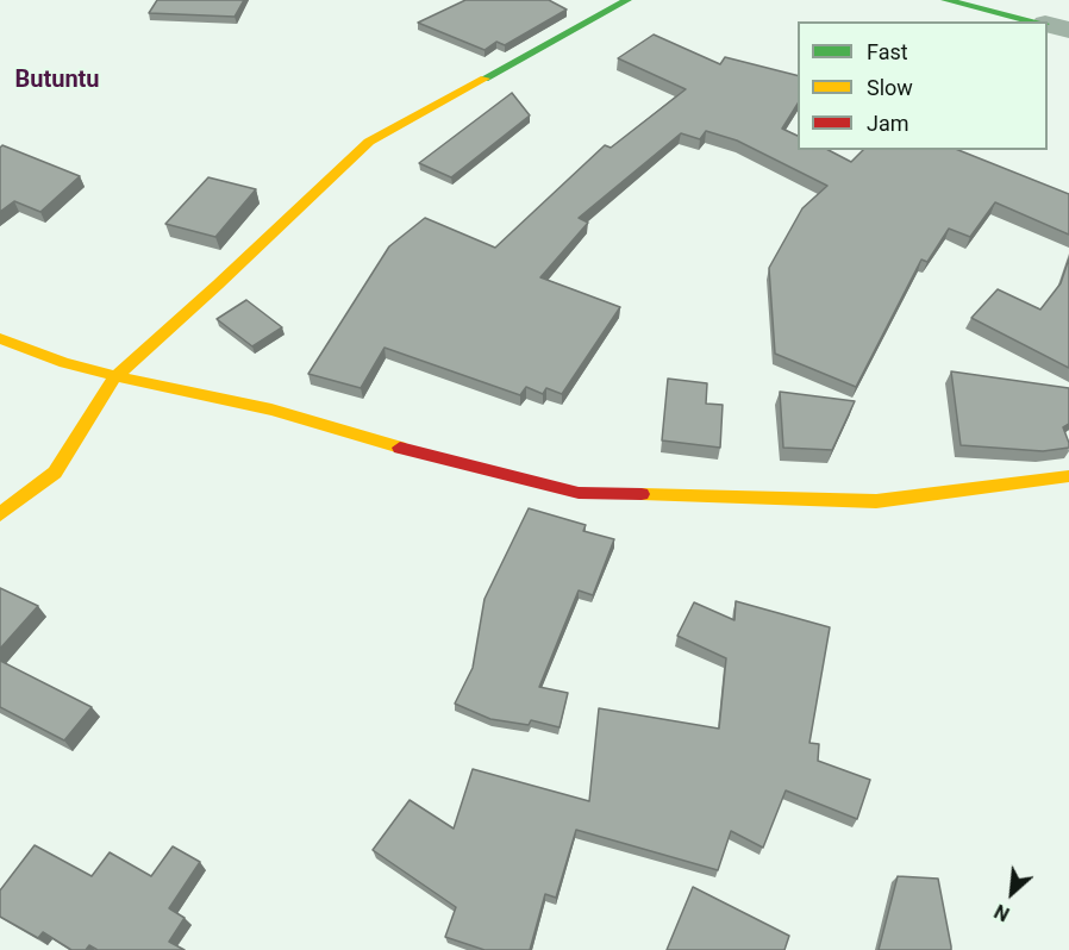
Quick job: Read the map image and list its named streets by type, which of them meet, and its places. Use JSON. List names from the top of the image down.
{
  "districts": ["Butuntu"],
  "legend": ["Fast", "Slow", "Jam"],
  "north": "bottom left"
}
